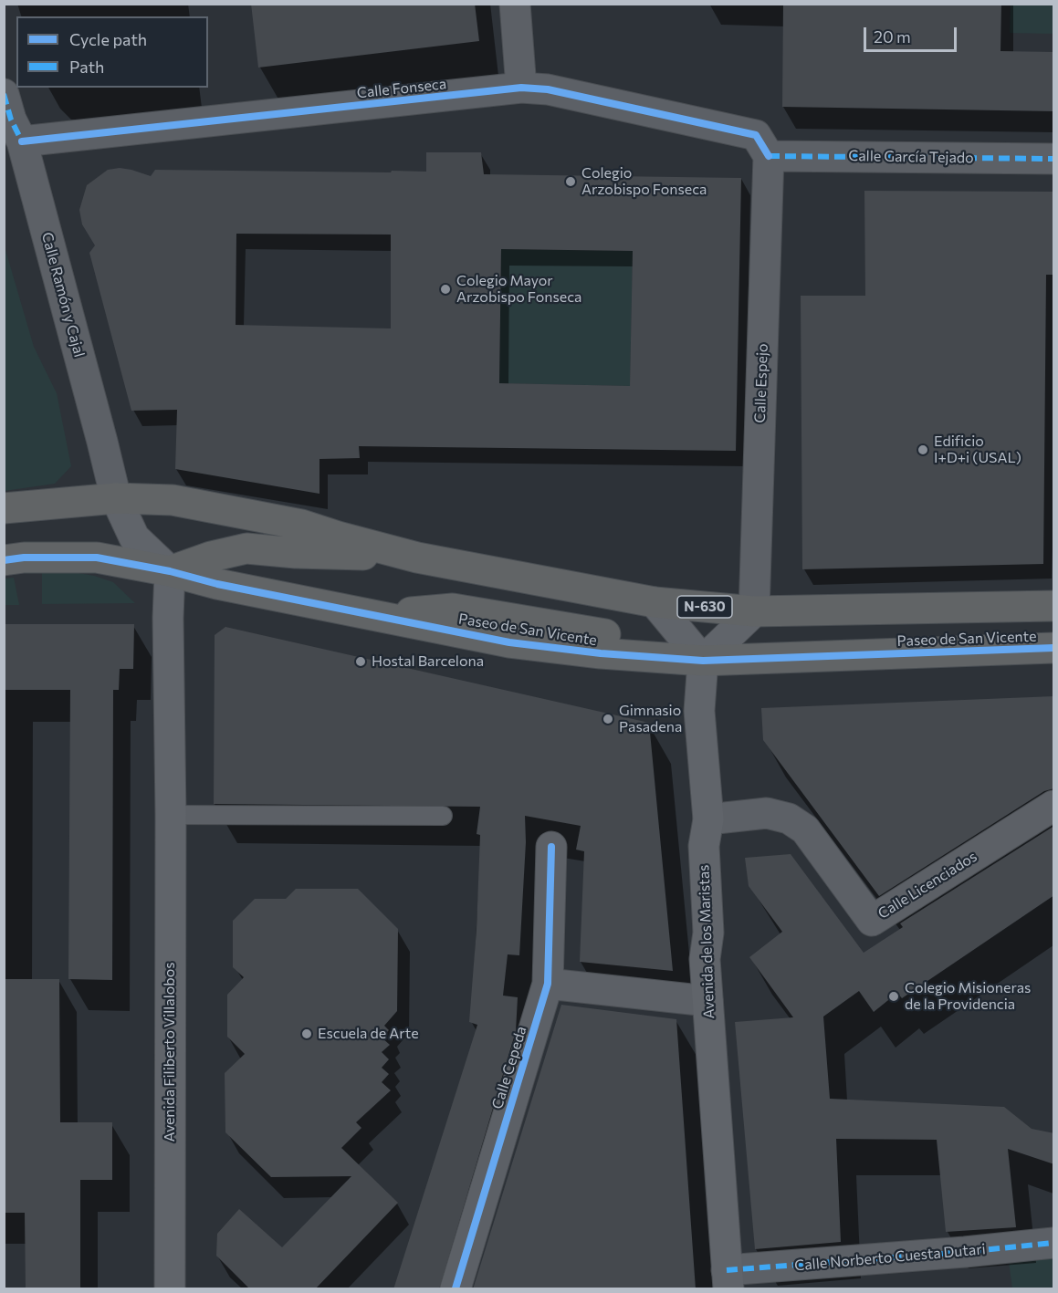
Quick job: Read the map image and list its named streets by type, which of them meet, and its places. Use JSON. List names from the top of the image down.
{
  "streets": {
    "highway": ["N-630", "Paseo de San Vicente"],
    "main road": ["Avenida de los Maristas", "Avenida Filiberto Villalobos"],
    "street": [
      "Calle Fonseca",
      "Calle García Tejado",
      "Calle Ramón y Cajal",
      "Calle Espejo",
      "Calle Licenciados",
      "Calle Cepeda",
      "Calle Norberto Cuesta Dutari"
    ]
  },
  "crossings": [
    ["Calle Fonseca", "Calle García Tejado"],
    ["Calle Fonseca", "Calle Ramón y Cajal"],
    ["Calle Fonseca", "Calle Espejo"],
    ["Calle García Tejado", "Calle Espejo"],
    ["Calle Ramón y Cajal", "Paseo de San Vicente"],
    ["Calle Espejo", "Paseo de San Vicente"],
    ["Paseo de San Vicente", "Avenida de los Maristas"],
    ["Paseo de San Vicente", "Avenida Filiberto Villalobos"],
    ["Calle Licenciados", "Avenida de los Maristas"],
    ["Avenida de los Maristas", "Calle Norberto Cuesta Dutari"]
  ],
  "places": [
    "Colegio Arzobispo Fonseca",
    "Colegio Mayor Arzobispo Fonseca",
    "Edificio I+D+i (USAL)",
    "Hostal Barcelona",
    "Gimnasio Pasadena",
    "Colegio Misioneras de la Providencia",
    "Escuela de Arte"
  ],
  "legend": ["Cycle path", "Path"],
  "scale_bar": "20 m"
}
